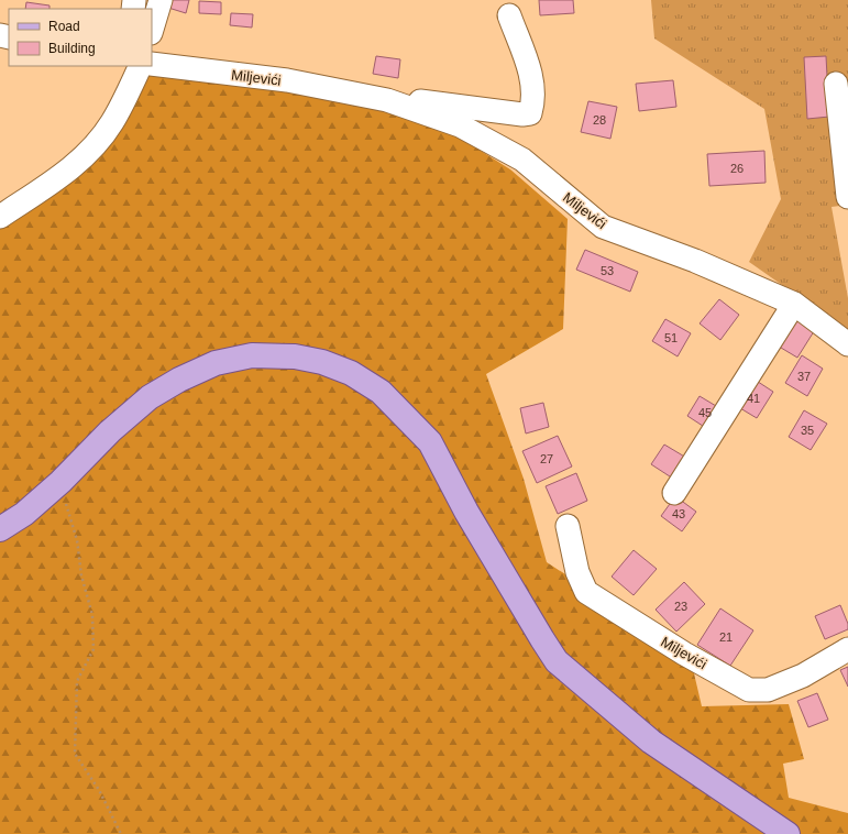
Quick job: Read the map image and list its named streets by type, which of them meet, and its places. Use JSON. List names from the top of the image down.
{
  "streets": {
    "street": ["Miljevići"]
  },
  "house_numbers": [
    "28",
    "26",
    "53",
    "51",
    "37",
    "41",
    "45",
    "35",
    "27",
    "43",
    "23",
    "21"
  ],
  "legend": ["Road", "Building"]
}
